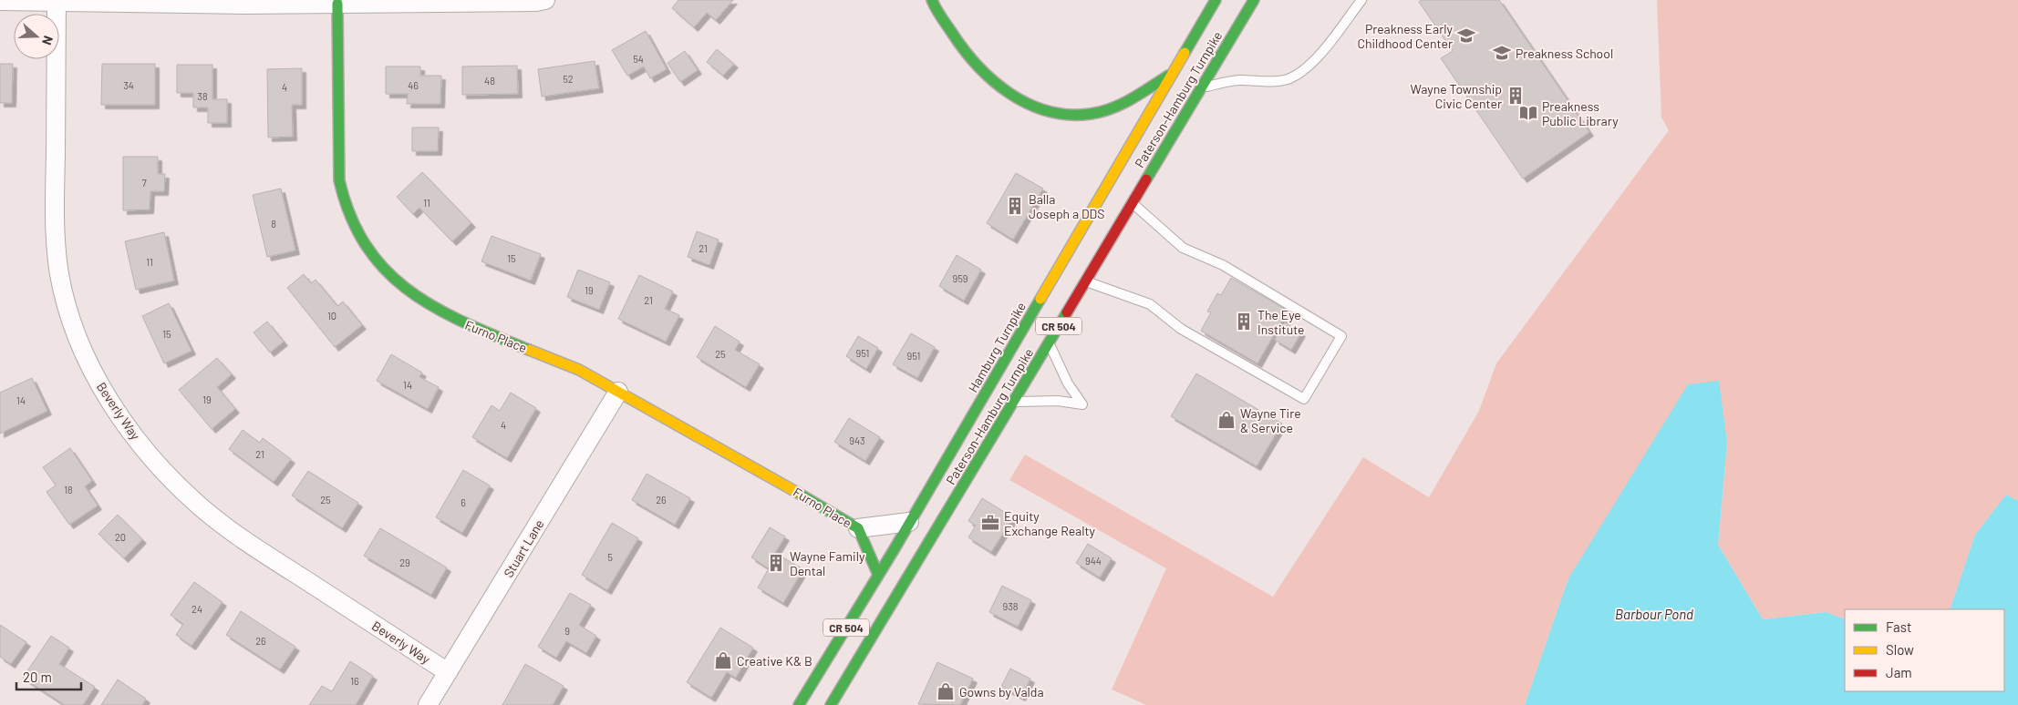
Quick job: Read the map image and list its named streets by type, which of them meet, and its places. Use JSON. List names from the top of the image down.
{
  "streets": {
    "main road": [
      "Paterson-Hamburg Turnpike",
      "CR 504",
      "Furno Place",
      "Hamburg Turnpike"
    ],
    "street": ["Beverly Way", "Stuart Lane"]
  },
  "crossings": [
    ["Furno Place", "Hamburg Turnpike"],
    ["Furno Place", "Stuart Lane"],
    ["Beverly Way", "Stuart Lane"]
  ],
  "water": ["Barbour Pond"],
  "places": {
    "school or university": ["Preakness Early Childhood Center", "Preakness School"],
    "building": [
      "Wayne Township Civic Center",
      "Balla Joseph a DDS",
      "The Eye Institute",
      "Wayne Family Dental"
    ],
    "library": ["Preakness Public Library"],
    "shop": ["Wayne Tire & Service", "Creative K& B", "Gowns by Valda"],
    "office": ["Equity Exchange Realty"]
  },
  "house_numbers": [
    "54",
    "52",
    "48",
    "34",
    "46",
    "4",
    "38",
    "7",
    "11",
    "8",
    "21",
    "15",
    "11",
    "959",
    "19",
    "21",
    "10",
    "15",
    "951",
    "25",
    "951",
    "14",
    "19",
    "14",
    "4",
    "943",
    "21",
    "18",
    "25",
    "26",
    "6",
    "20",
    "5",
    "944",
    "29",
    "938",
    "24",
    "9",
    "26",
    "16"
  ],
  "legend": ["Fast", "Slow", "Jam"],
  "scale_bar": "20 m",
  "north": "right"
}
